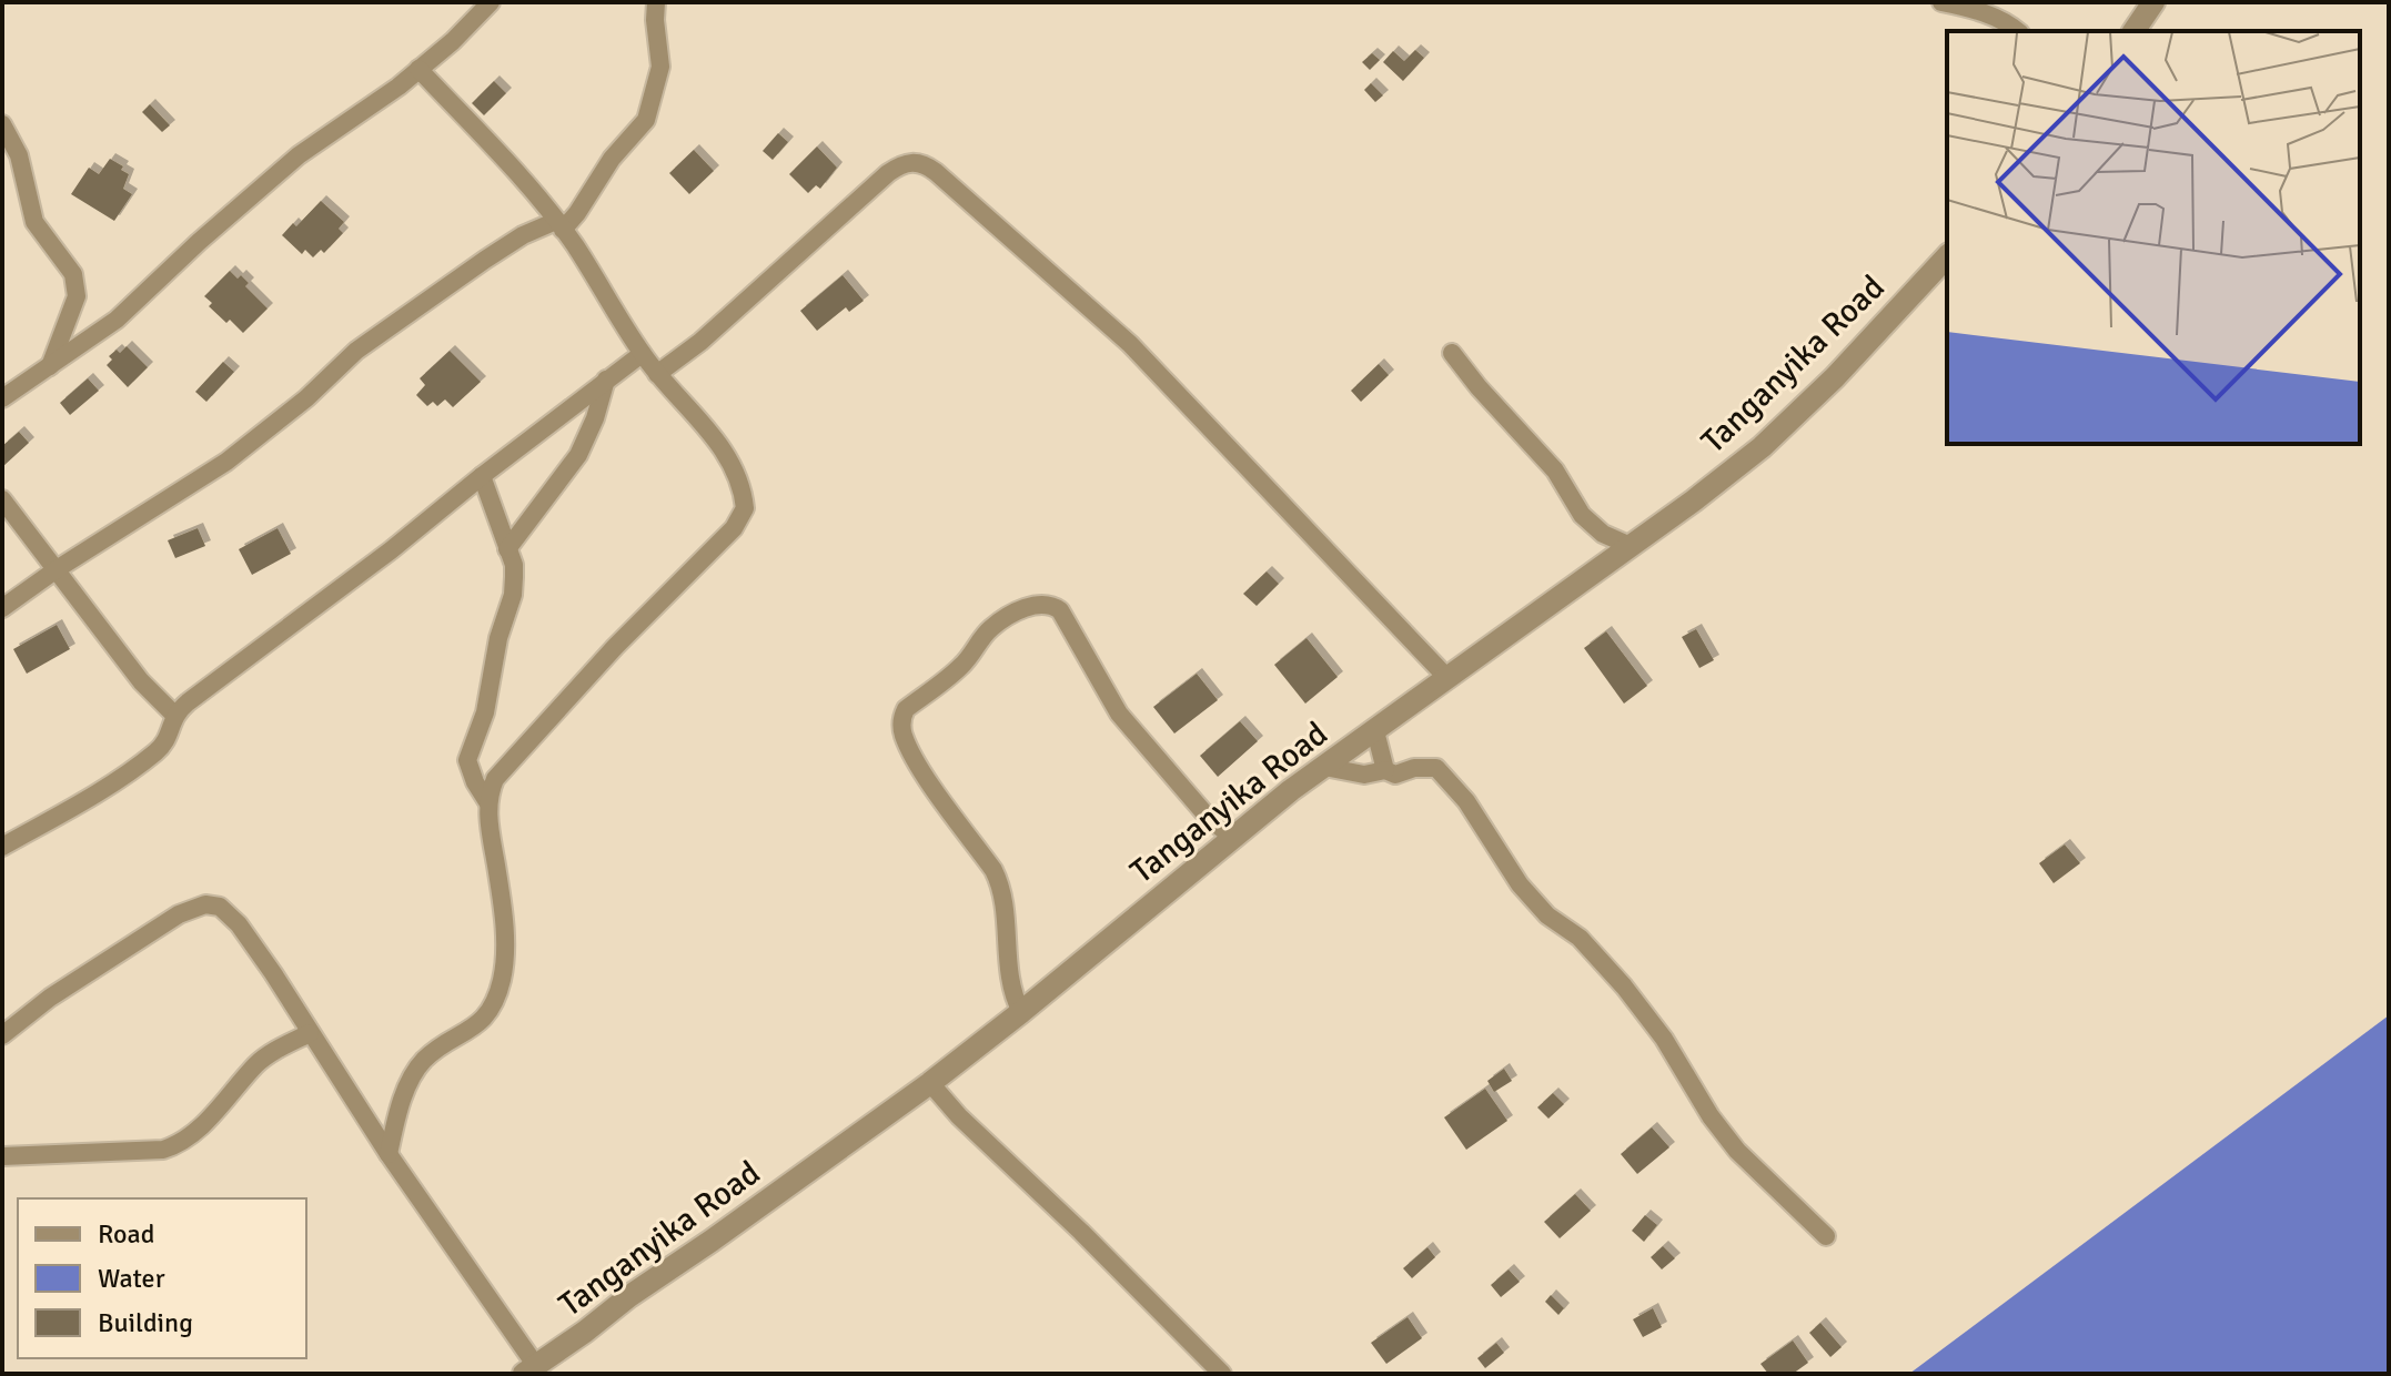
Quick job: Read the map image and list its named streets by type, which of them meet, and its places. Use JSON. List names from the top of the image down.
{
  "streets": {
    "street": ["Tanganyika Road"]
  },
  "legend": ["Road", "Water", "Building"]
}
